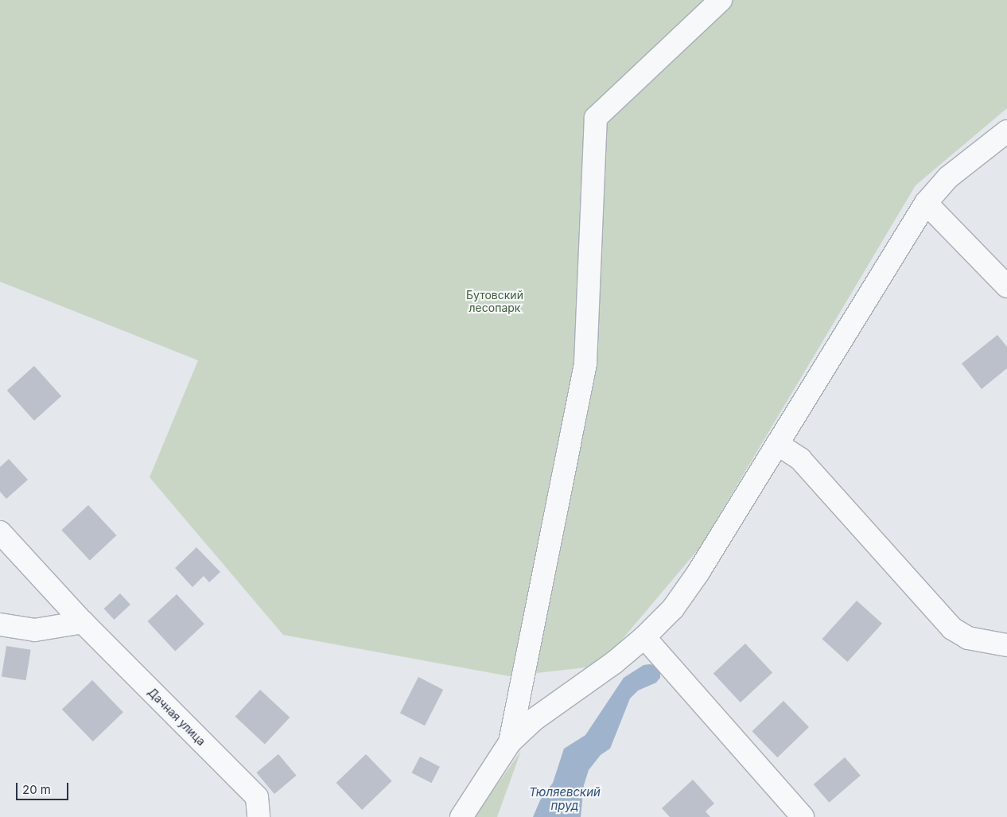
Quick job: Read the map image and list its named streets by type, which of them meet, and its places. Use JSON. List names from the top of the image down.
{
  "streets": {
    "street": ["Дачная улица"]
  },
  "water": ["Тюляевский пруд"],
  "parks": ["Бутовский лесопарк"],
  "scale_bar": "20 m"
}
